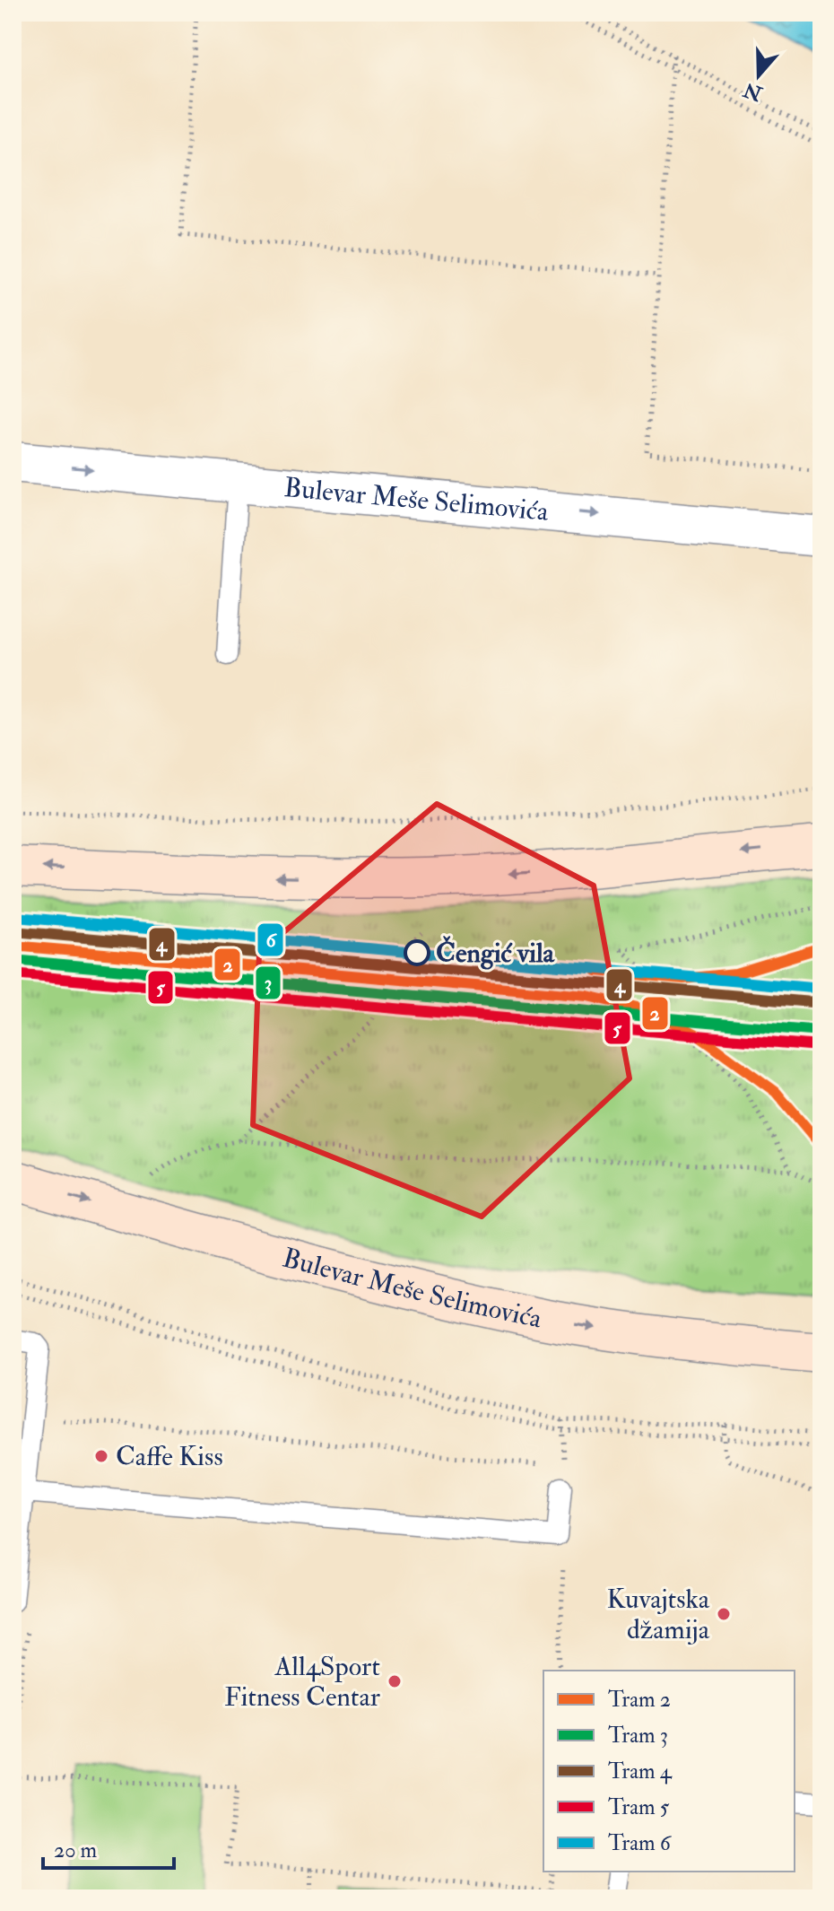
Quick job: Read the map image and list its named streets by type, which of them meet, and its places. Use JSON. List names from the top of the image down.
{
  "streets": {
    "main road": ["Bulevar Meše Selimovića"]
  },
  "one_way": ["Bulevar Meše Selimovića"],
  "places": [
    "Čengić vila",
    "Caffe Kiss",
    "Kuvajtska džamija",
    "All4Sport Fitness Centar"
  ],
  "lines": [
    "tram line 6",
    "tram line 4",
    "tram line 2",
    "tram line 3",
    "tram line 5"
  ],
  "legend": [
    "Tram 2",
    "Tram 3",
    "Tram 4",
    "Tram 5",
    "Tram 6"
  ],
  "scale_bar": "20 m",
  "north": "bottom"
}
